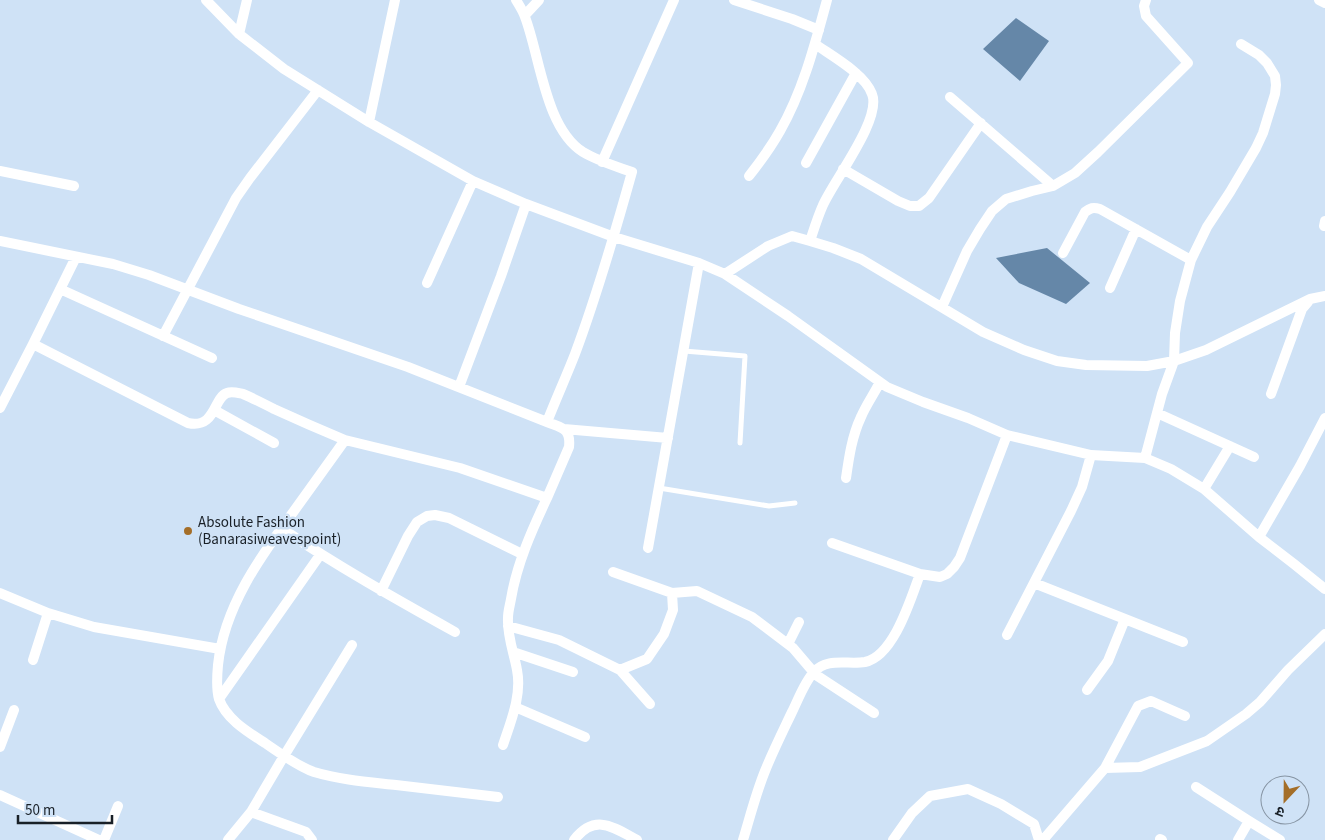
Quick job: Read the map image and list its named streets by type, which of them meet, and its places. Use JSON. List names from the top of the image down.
{
  "places": ["Absolute Fashion (Banarasiweavespoint)"],
  "scale_bar": "50 m",
  "north": "bottom"
}
